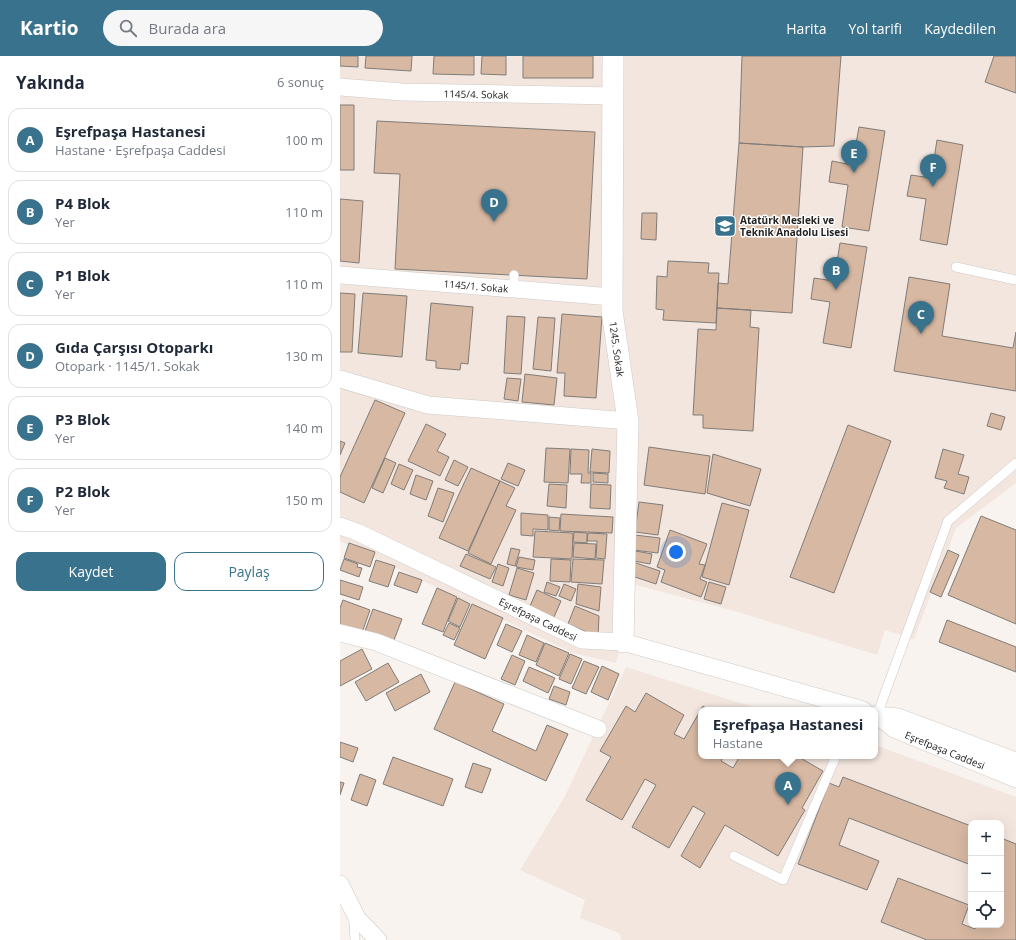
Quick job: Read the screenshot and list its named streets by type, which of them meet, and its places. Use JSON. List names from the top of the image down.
{
  "streets": {
    "street": [
      "1145/4. Sokak",
      "1145/1. Sokak",
      "1245. Sokak",
      "Eşrefpaşa Caddesi"
    ]
  },
  "crossings": [
    ["1145/4. Sokak", "1245. Sokak"],
    ["1145/1. Sokak", "1245. Sokak"],
    ["1245. Sokak", "Eşrefpaşa Caddesi"]
  ],
  "places": {
    "school or university": ["Atatürk Mesleki ve Teknik Anadolu Lisesi"]
  },
  "page": {
    "header": "Kartio",
    "search": "Burada ara",
    "nav": ["Harita", "Yol tarifi", "Kaydedilen"],
    "heading": ["Yakında", "6 sonuç"],
    "list": [
      {
        "mark": "A",
        "name": "Eşrefpaşa Hastanesi",
        "note": "Hastane · Eşrefpaşa Caddesi",
        "value": "100 m"
      },
      {
        "mark": "B",
        "name": "P4 Blok",
        "note": "Yer",
        "value": "110 m"
      },
      {
        "mark": "C",
        "name": "P1 Blok",
        "note": "Yer",
        "value": "110 m"
      },
      {
        "mark": "D",
        "name": "Gıda Çarşısı Otoparkı",
        "note": "Otopark · 1145/1. Sokak",
        "value": "130 m"
      },
      {
        "mark": "E",
        "name": "P3 Blok",
        "note": "Yer",
        "value": "140 m"
      },
      {
        "mark": "F",
        "name": "P2 Blok",
        "note": "Yer",
        "value": "150 m"
      }
    ],
    "pins": [
      "E",
      "F",
      "D",
      "B",
      "C",
      "A"
    ],
    "buttons": ["Kaydet", "Paylaş"],
    "popup": ["Eşrefpaşa Hastanesi", "Hastane"],
    "map_buttons": ["+", "−"]
  }
}
